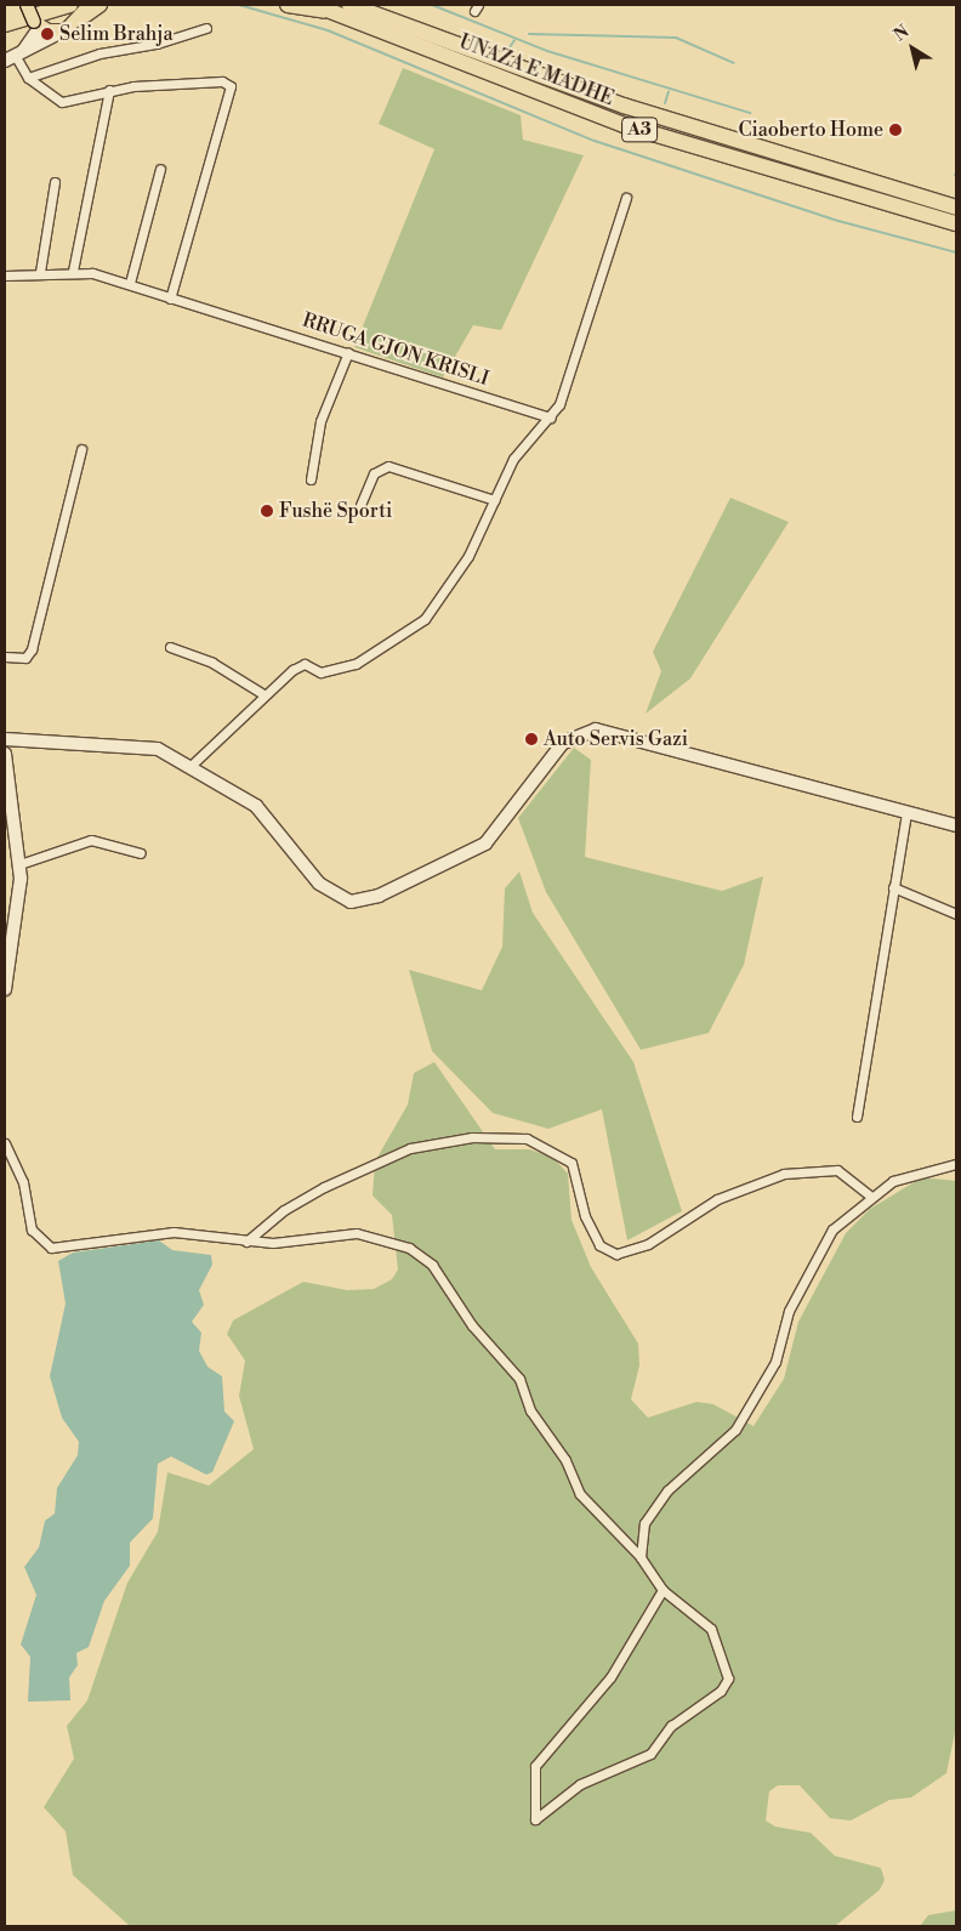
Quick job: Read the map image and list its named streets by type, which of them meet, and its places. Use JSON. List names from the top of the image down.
{
  "streets": {
    "highway": ["UNAZA E MADHE", "A3"],
    "street": ["RRUGA GJON KRISLI"]
  },
  "places": [
    "Selim Brahja",
    "Ciaoberto Home",
    "Fushë Sporti",
    "Auto Servis Gazi"
  ],
  "north": "top left"
}
